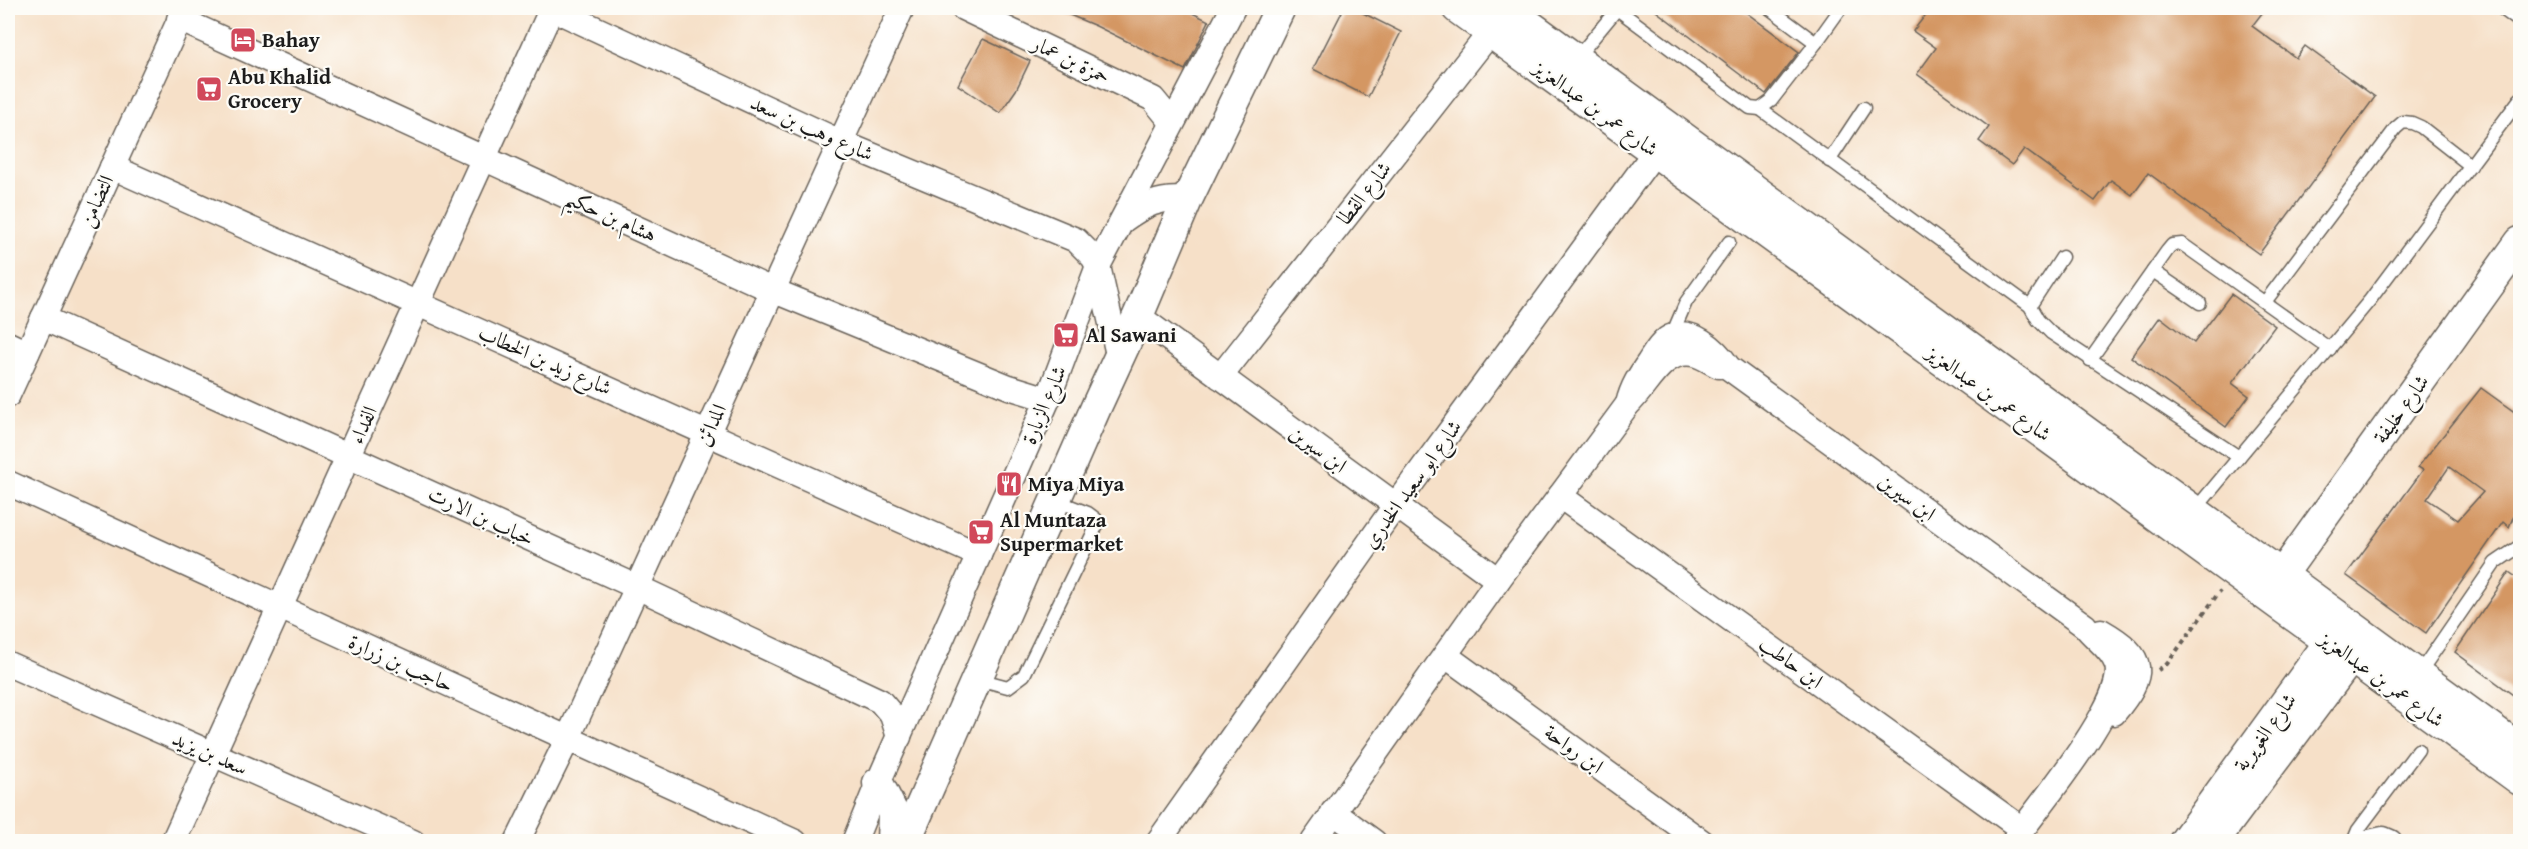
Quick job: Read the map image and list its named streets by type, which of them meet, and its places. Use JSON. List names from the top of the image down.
{
  "streets": {
    "street": [
      "حمزة بن عمار",
      "شارع عمر بن عبدالعزيز",
      "شارع وهب بن سعد",
      "شارع القطا",
      "التضامن",
      "هشام بن حكيم",
      "شارع زيد بن الخطاب",
      "شارع الزبارة",
      "شارع خليفة",
      "الفداء",
      "المدائن",
      "ابن سيرين",
      "شارع ابو سعيد الخدري",
      "خباب بن الارت",
      "ابن حاطب",
      "حاجب بن زرارة",
      "شارع الغويرية",
      "ابن رواحة",
      "سعد بن يزيد"
    ]
  },
  "crossings": [
    ["حمزة بن عمار", "شارع الزبارة"],
    ["شارع عمر بن عبدالعزيز", "شارع القطا"],
    ["شارع عمر بن عبدالعزيز", "شارع خليفة"],
    ["شارع عمر بن عبدالعزيز", "شارع ابو سعيد الخدري"],
    ["شارع عمر بن عبدالعزيز", "شارع الغويرية"],
    ["شارع وهب بن سعد", "شارع الزبارة"],
    ["شارع وهب بن سعد", "الفداء"],
    ["شارع وهب بن سعد", "المدائن"],
    ["شارع القطا", "ابن سيرين"],
    ["التضامن", "هشام بن حكيم"],
    ["التضامن", "شارع زيد بن الخطاب"],
    ["التضامن", "خباب بن الارت"],
    ["هشام بن حكيم", "شارع الزبارة"],
    ["هشام بن حكيم", "الفداء"],
    ["هشام بن حكيم", "المدائن"],
    ["شارع زيد بن الخطاب", "شارع الزبارة"],
    ["شارع زيد بن الخطاب", "الفداء"],
    ["شارع زيد بن الخطاب", "المدائن"],
    ["شارع الزبارة", "خباب بن الارت"],
    ["الفداء", "خباب بن الارت"],
    ["الفداء", "حاجب بن زرارة"],
    ["الفداء", "سعد بن يزيد"],
    ["المدائن", "خباب بن الارت"],
    ["المدائن", "حاجب بن زرارة"],
    ["ابن سيرين", "شارع ابو سعيد الخدري"],
    ["ابن سيرين", "ابن حاطب"],
    ["ابن سيرين", "ابن رواحة"]
  ],
  "places": {
    "hotel": ["Bahay"],
    "supermarket": ["Abu Khalid Grocery", "Al Sawani", "Al Muntaza Supermarket"],
    "restaurant": ["Miya Miya"]
  }
}
